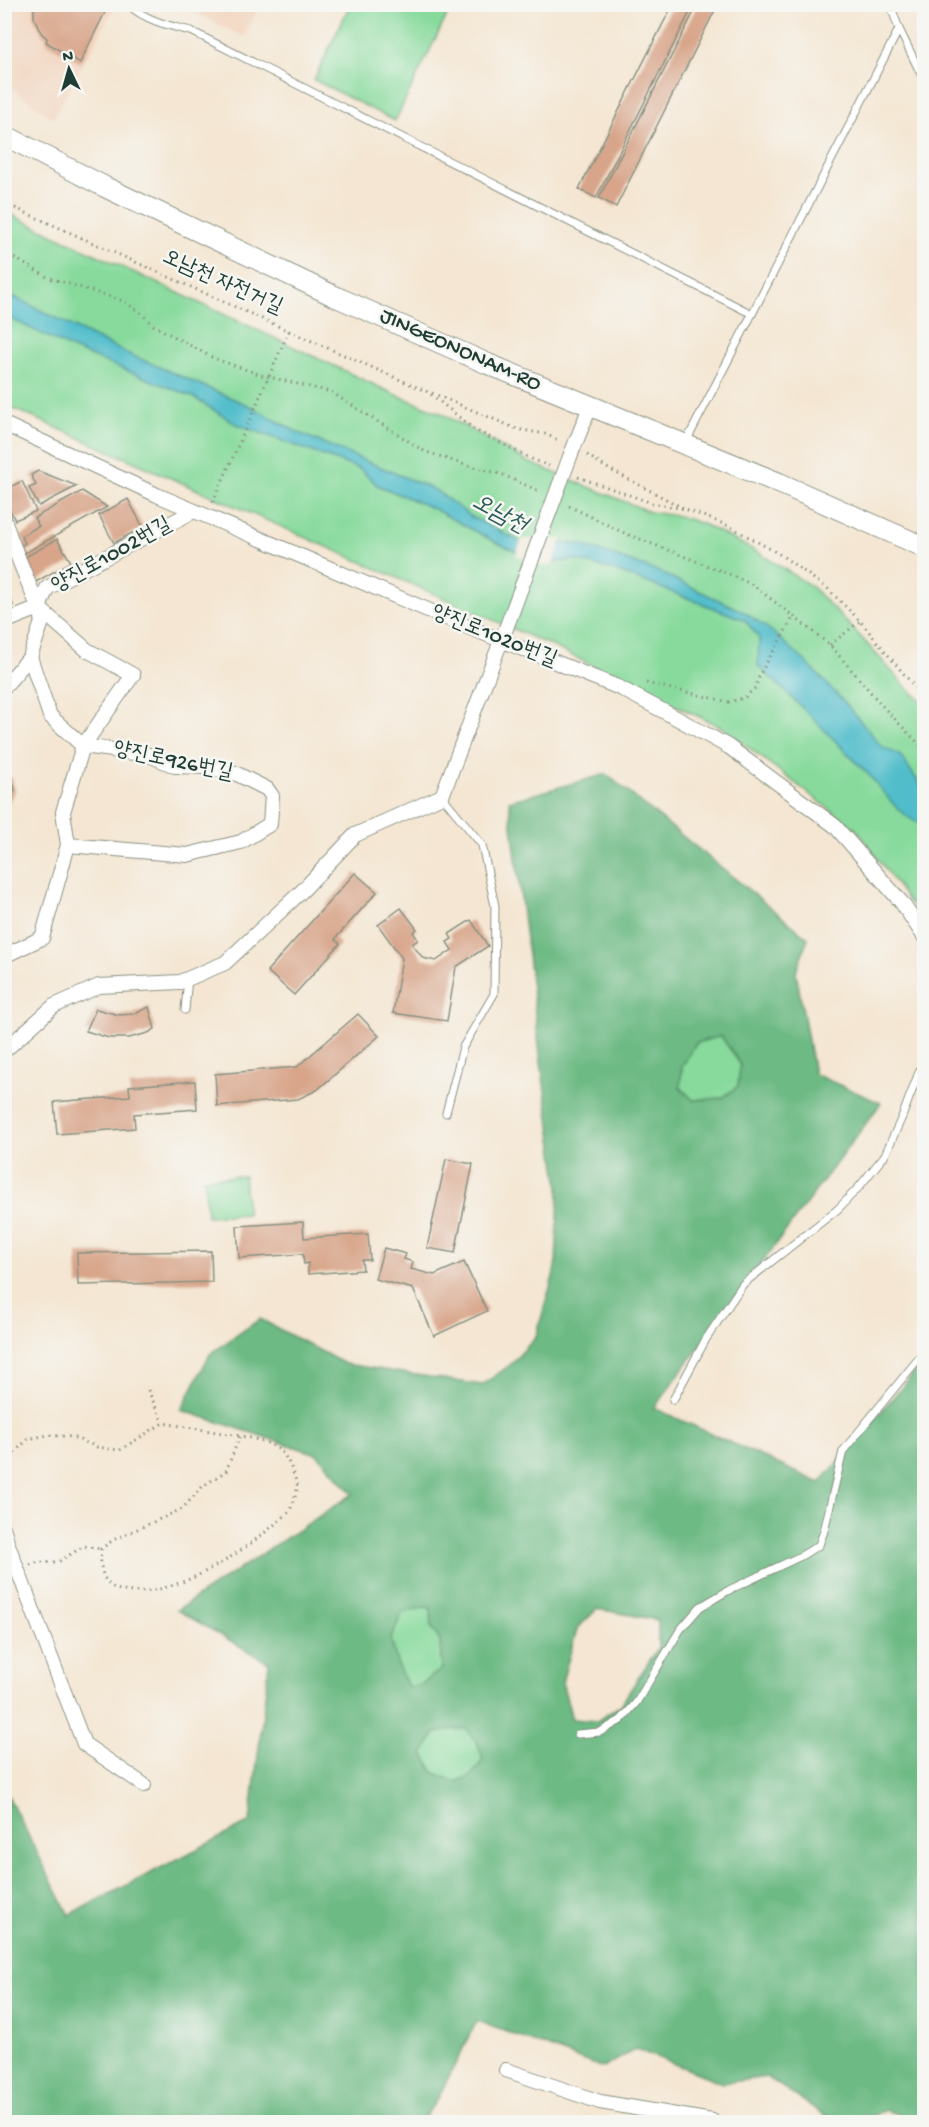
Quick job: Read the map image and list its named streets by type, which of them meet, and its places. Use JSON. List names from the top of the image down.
{
  "streets": {
    "main road": ["JINGEONONAM-RO"],
    "street": ["양진로1002번길", "양진로1020번길", "양진로926번길"],
    "path": ["오남천 자전거길"]
  },
  "crossings": [
    ["양진로1002번길", "양진로1020번길"],
    ["양진로1002번길", "양진로926번길"]
  ],
  "water": ["오남천"],
  "north": "top"
}
